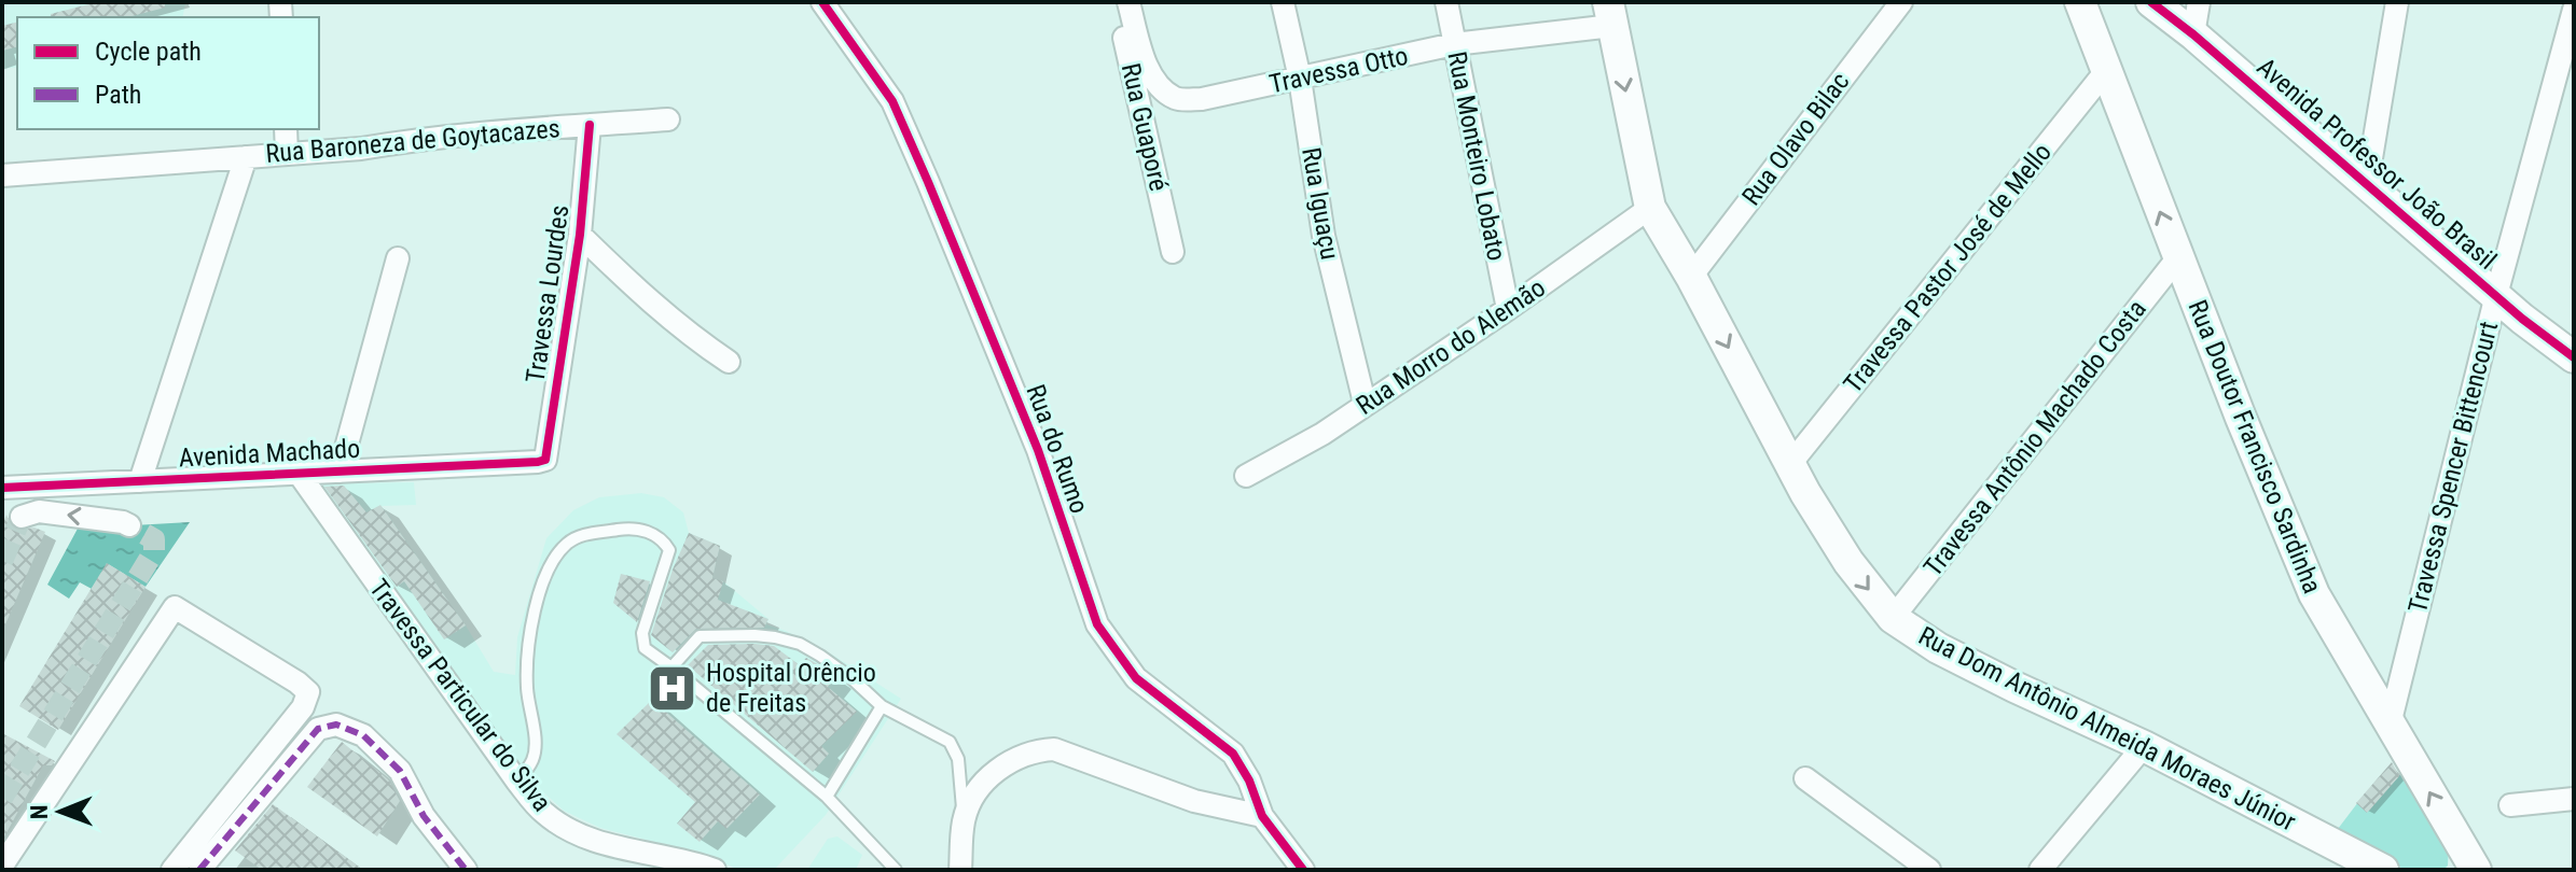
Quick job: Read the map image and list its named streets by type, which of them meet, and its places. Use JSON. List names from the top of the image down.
{
  "streets": {
    "main road": ["Avenida Professor João Brasil", "Rua Doutor Francisco Sardinha", "Rua Dom Antônio Almeida Moraes Júnior"],
    "street": [
      "Travessa Otto",
      "Rua Guaporé",
      "Rua Olavo Bilac",
      "Rua Baroneza de Goytacazes",
      "Rua Monteiro Lobato",
      "Rua Iguaçu",
      "Travessa Pastor José de Mello",
      "Travessa Lourdes",
      "Rua Morro do Alemão",
      "Travessa Antônio Machado Costa",
      "Rua do Rumo",
      "Avenida Machado",
      "Travessa Spencer Bittencourt",
      "Travessa Particular do Silva"
    ]
  },
  "crossings": [
    ["Travessa Otto", "Rua Monteiro Lobato"],
    ["Travessa Otto", "Rua Iguaçu"],
    ["Travessa Otto", "Rua Dom Antônio Almeida Moraes Júnior"],
    ["Rua Olavo Bilac", "Rua Dom Antônio Almeida Moraes Júnior"],
    ["Rua Baroneza de Goytacazes", "Travessa Lourdes"],
    ["Rua Monteiro Lobato", "Rua Morro do Alemão"],
    ["Avenida Professor João Brasil", "Travessa Spencer Bittencourt"],
    ["Rua Iguaçu", "Rua Morro do Alemão"],
    ["Travessa Pastor José de Mello", "Rua Doutor Francisco Sardinha"],
    ["Travessa Pastor José de Mello", "Rua Dom Antônio Almeida Moraes Júnior"],
    ["Travessa Lourdes", "Avenida Machado"],
    ["Rua Morro do Alemão", "Rua Dom Antônio Almeida Moraes Júnior"],
    ["Travessa Antônio Machado Costa", "Rua Doutor Francisco Sardinha"],
    ["Travessa Antônio Machado Costa", "Rua Dom Antônio Almeida Moraes Júnior"],
    ["Rua Doutor Francisco Sardinha", "Travessa Spencer Bittencourt"],
    ["Avenida Machado", "Travessa Particular do Silva"]
  ],
  "one_way": ["Rua Doutor Francisco Sardinha", "Rua Dom Antônio Almeida Moraes Júnior"],
  "places": {
    "hospital": ["Hospital Orêncio de Freitas"]
  },
  "legend": ["Cycle path", "Path"],
  "north": "left"
}
